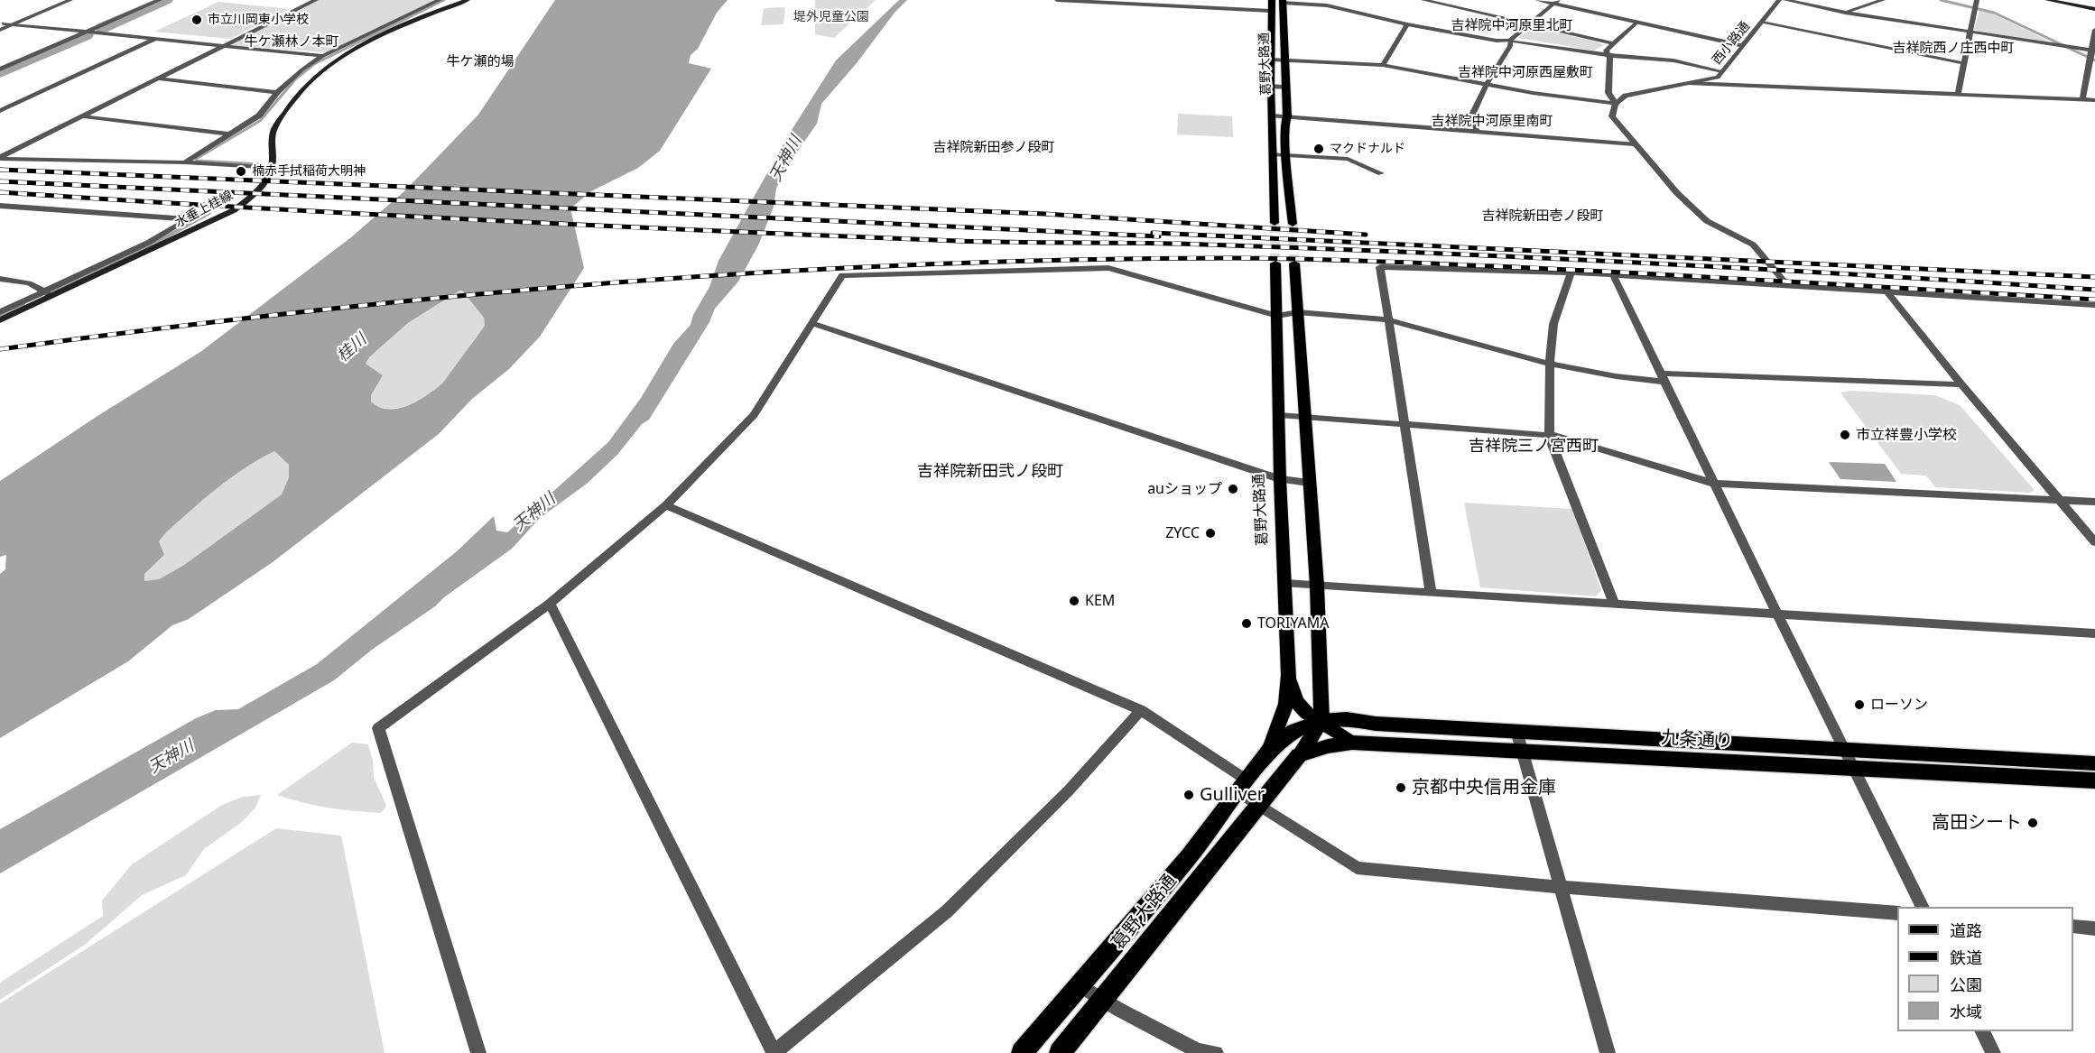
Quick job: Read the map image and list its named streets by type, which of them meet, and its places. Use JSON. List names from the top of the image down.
{
  "streets": {
    "highway": ["葛野大路通", "九条通り"],
    "main road": ["水垂上桂線"],
    "street": ["西小路通"]
  },
  "crossings": [
    ["葛野大路通", "九条通り"]
  ],
  "districts": [
    "吉祥院中河原里北町",
    "牛ケ瀬林ノ本町",
    "吉祥院西ノ庄西中町",
    "牛ケ瀬的場",
    "吉祥院中河原西屋敷町",
    "吉祥院中河原里南町",
    "吉祥院新田参ノ段町",
    "吉祥院新田壱ノ段町",
    "吉祥院三ノ宮西町",
    "吉祥院新田弐ノ段町"
  ],
  "water": ["天神川", "桂川"],
  "parks": ["堤外児童公園"],
  "places": [
    "市立川岡東小学校",
    "マクドナルド",
    "楠赤手拭稲荷大明神",
    "市立祥豊小学校",
    "auショップ",
    "ZYCC",
    "KEM",
    "TORIYAMA",
    "ローソン",
    "京都中央信用金庫",
    "Gulliver",
    "高田シート"
  ],
  "legend": [
    "道路",
    "鉄道",
    "公園",
    "水域"
  ]
}
